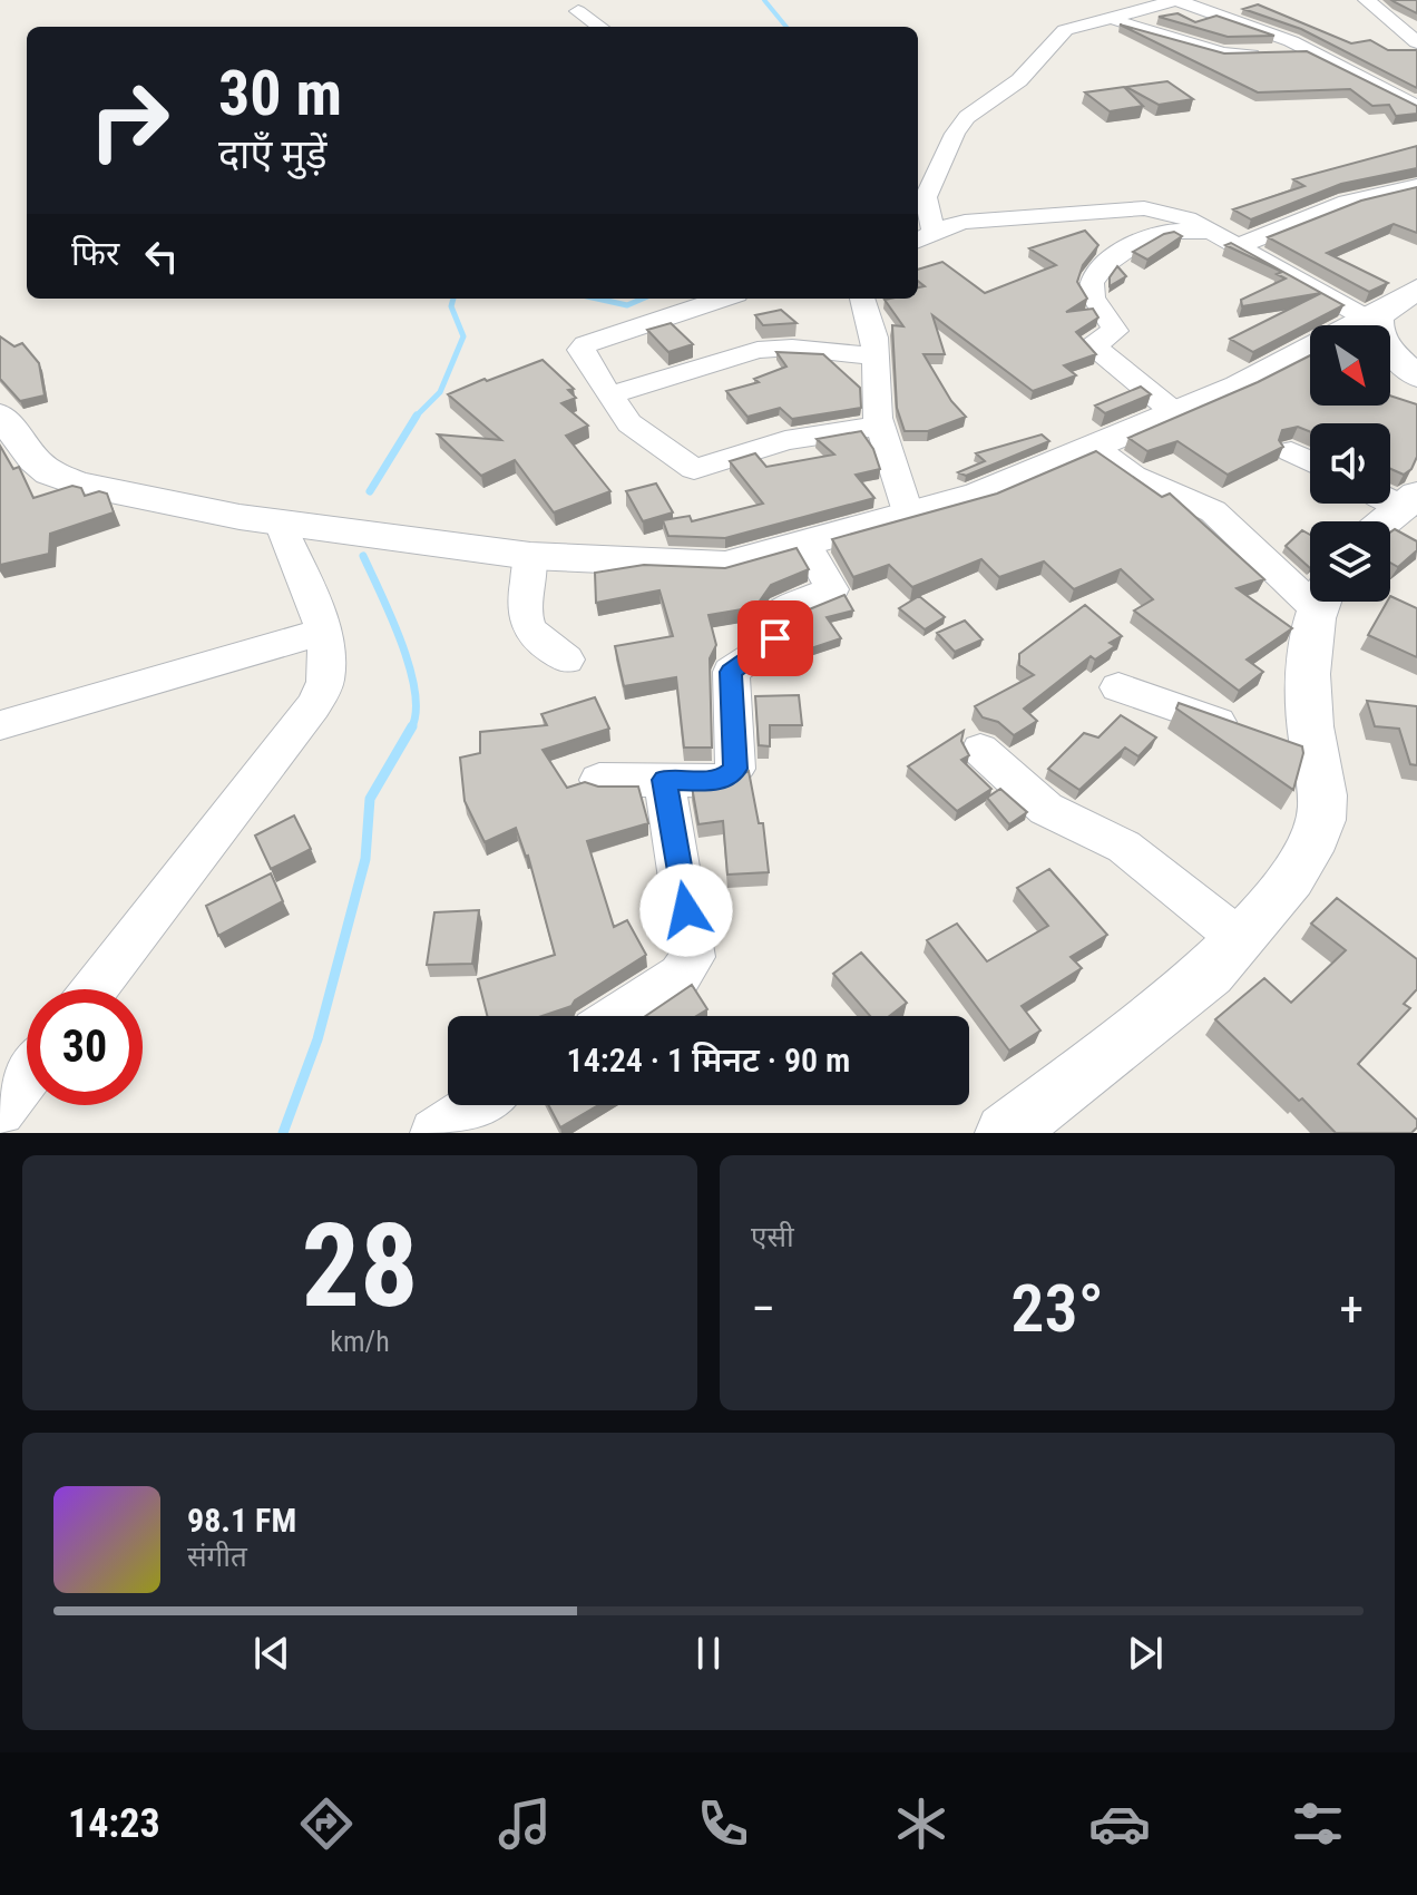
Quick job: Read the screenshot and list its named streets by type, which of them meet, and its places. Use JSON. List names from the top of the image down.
{
  "north": "bottom right",
  "page": {
    "turn": ["30 m", "दाएँ मुड़ें"],
    "then": "फिर",
    "limit": "30",
    "trip": "14:24 · 1 मिनट · 90 m",
    "tile": [
      ["28", "km/h"],
      "एसी"
    ],
    "heat": ["−", "23°", "+"],
    "song": ["98.1 FM", "संगीत"],
    "tabs": "14:23"
  }
}
